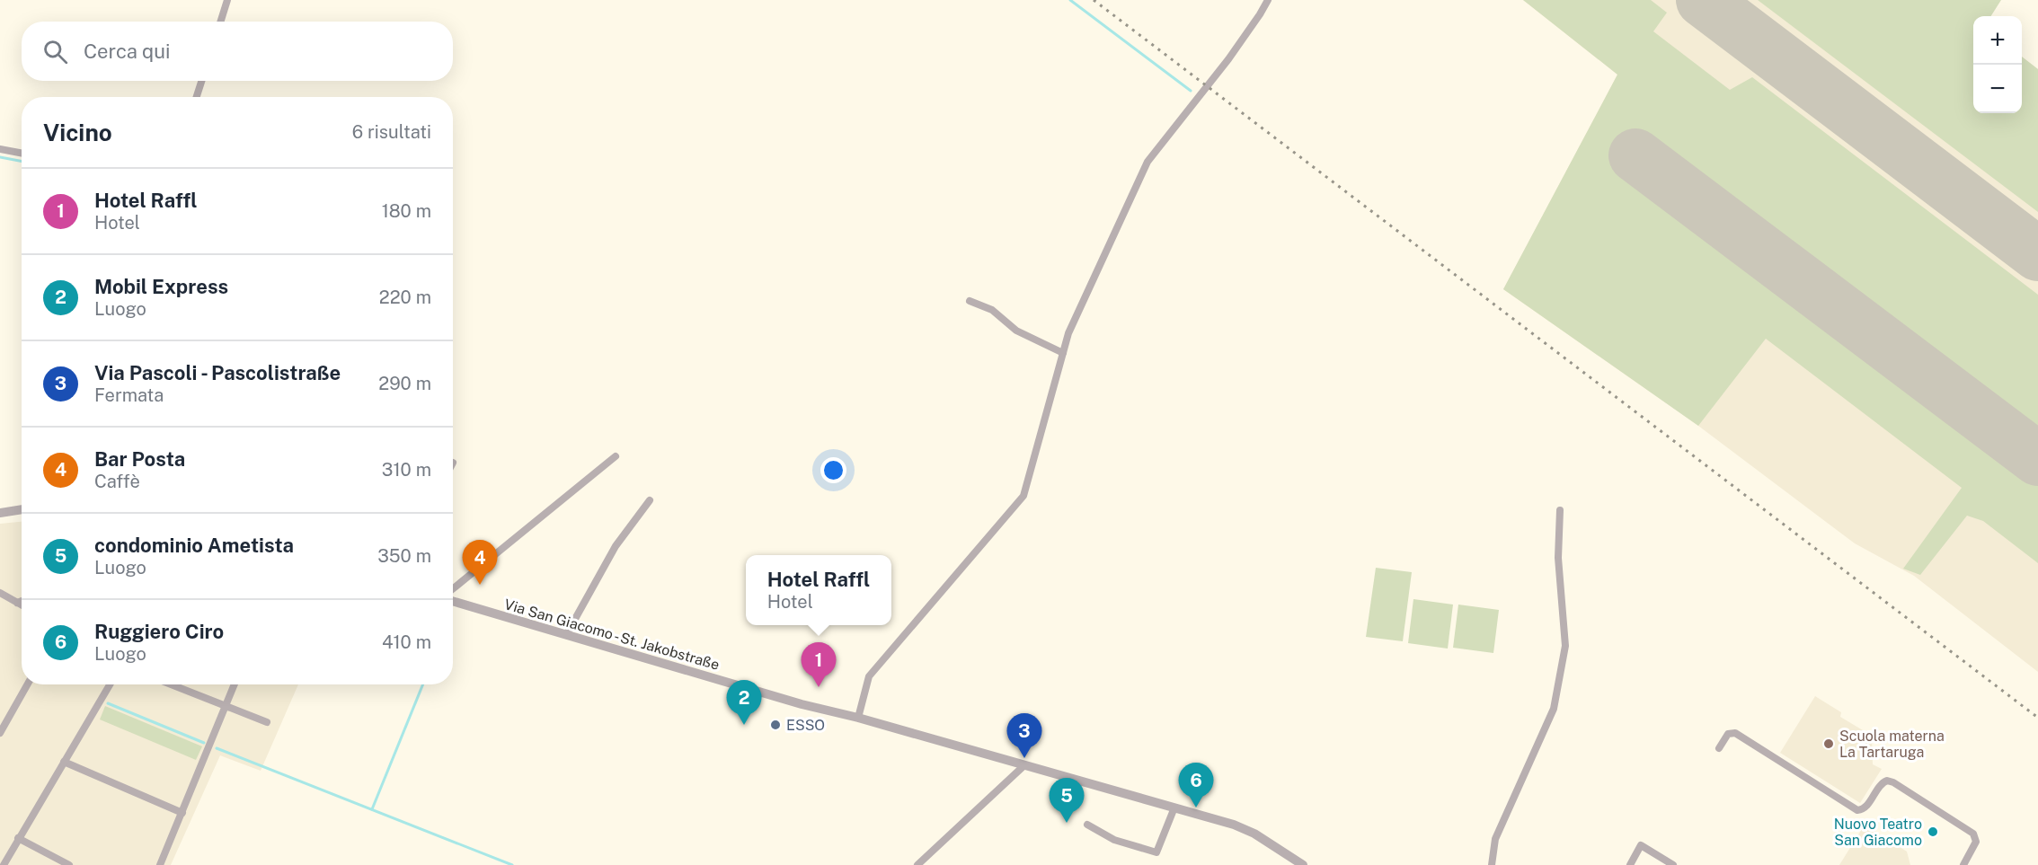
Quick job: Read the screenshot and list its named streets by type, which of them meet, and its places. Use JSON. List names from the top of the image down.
{
  "streets": {
    "street": ["Via San Giacomo - St. Jakobstraße"]
  },
  "places": ["ESSO", "Scuola materna La Tartaruga", "Nuovo Teatro San Giacomo"],
  "page": {
    "map_buttons": ["+", "−"],
    "search": "Cerca qui",
    "heading": ["Vicino", "6 risultati"],
    "list": [
      {
        "mark": "1",
        "name": "Hotel Raffl",
        "note": "Hotel",
        "value": "180 m"
      },
      {
        "mark": "2",
        "name": "Mobil Express",
        "note": "Luogo",
        "value": "220 m"
      },
      {
        "mark": "3",
        "name": "Via Pascoli - Pascolistraße",
        "note": "Fermata",
        "value": "290 m"
      },
      {
        "mark": "4",
        "name": "Bar Posta",
        "note": "Caffè",
        "value": "310 m"
      },
      {
        "mark": "5",
        "name": "condominio Ametista",
        "note": "Luogo",
        "value": "350 m"
      },
      {
        "mark": "6",
        "name": "Ruggiero Ciro",
        "note": "Luogo",
        "value": "410 m"
      }
    ],
    "pins": [
      "4",
      "1",
      "2",
      "3",
      "6",
      "5"
    ],
    "popup": ["Hotel Raffl", "Hotel"]
  }
}
